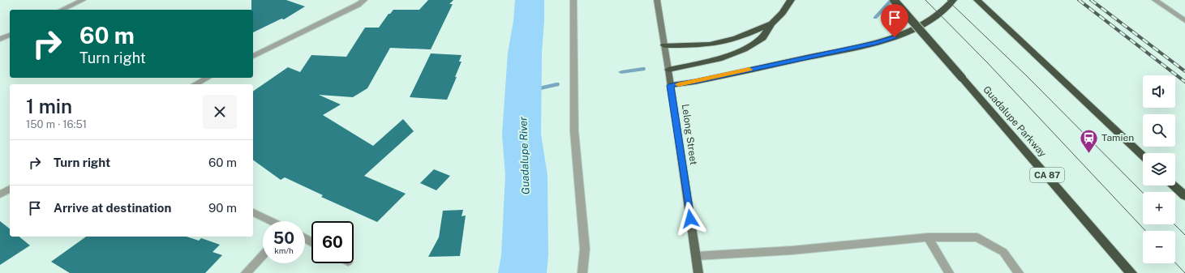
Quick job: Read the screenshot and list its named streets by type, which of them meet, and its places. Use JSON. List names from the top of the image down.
{
  "streets": {
    "highway": ["Guadalupe Parkway", "CA 87"],
    "main road": ["Lelong Street"]
  },
  "water": ["Guadalupe River"],
  "places": {
    "station": ["Tamien"]
  },
  "page": {
    "turn": ["60 m", "Turn right"],
    "map_buttons": ["+", "−"],
    "heading": ["1 min", "150 m · 16:51"],
    "list": [
      {
        "name": "Turn right",
        "value": "60 m"
      },
      {
        "name": "Arrive at destination",
        "value": "90 m"
      }
    ],
    "speed": "50 km/h",
    "limit": "60"
  }
}
